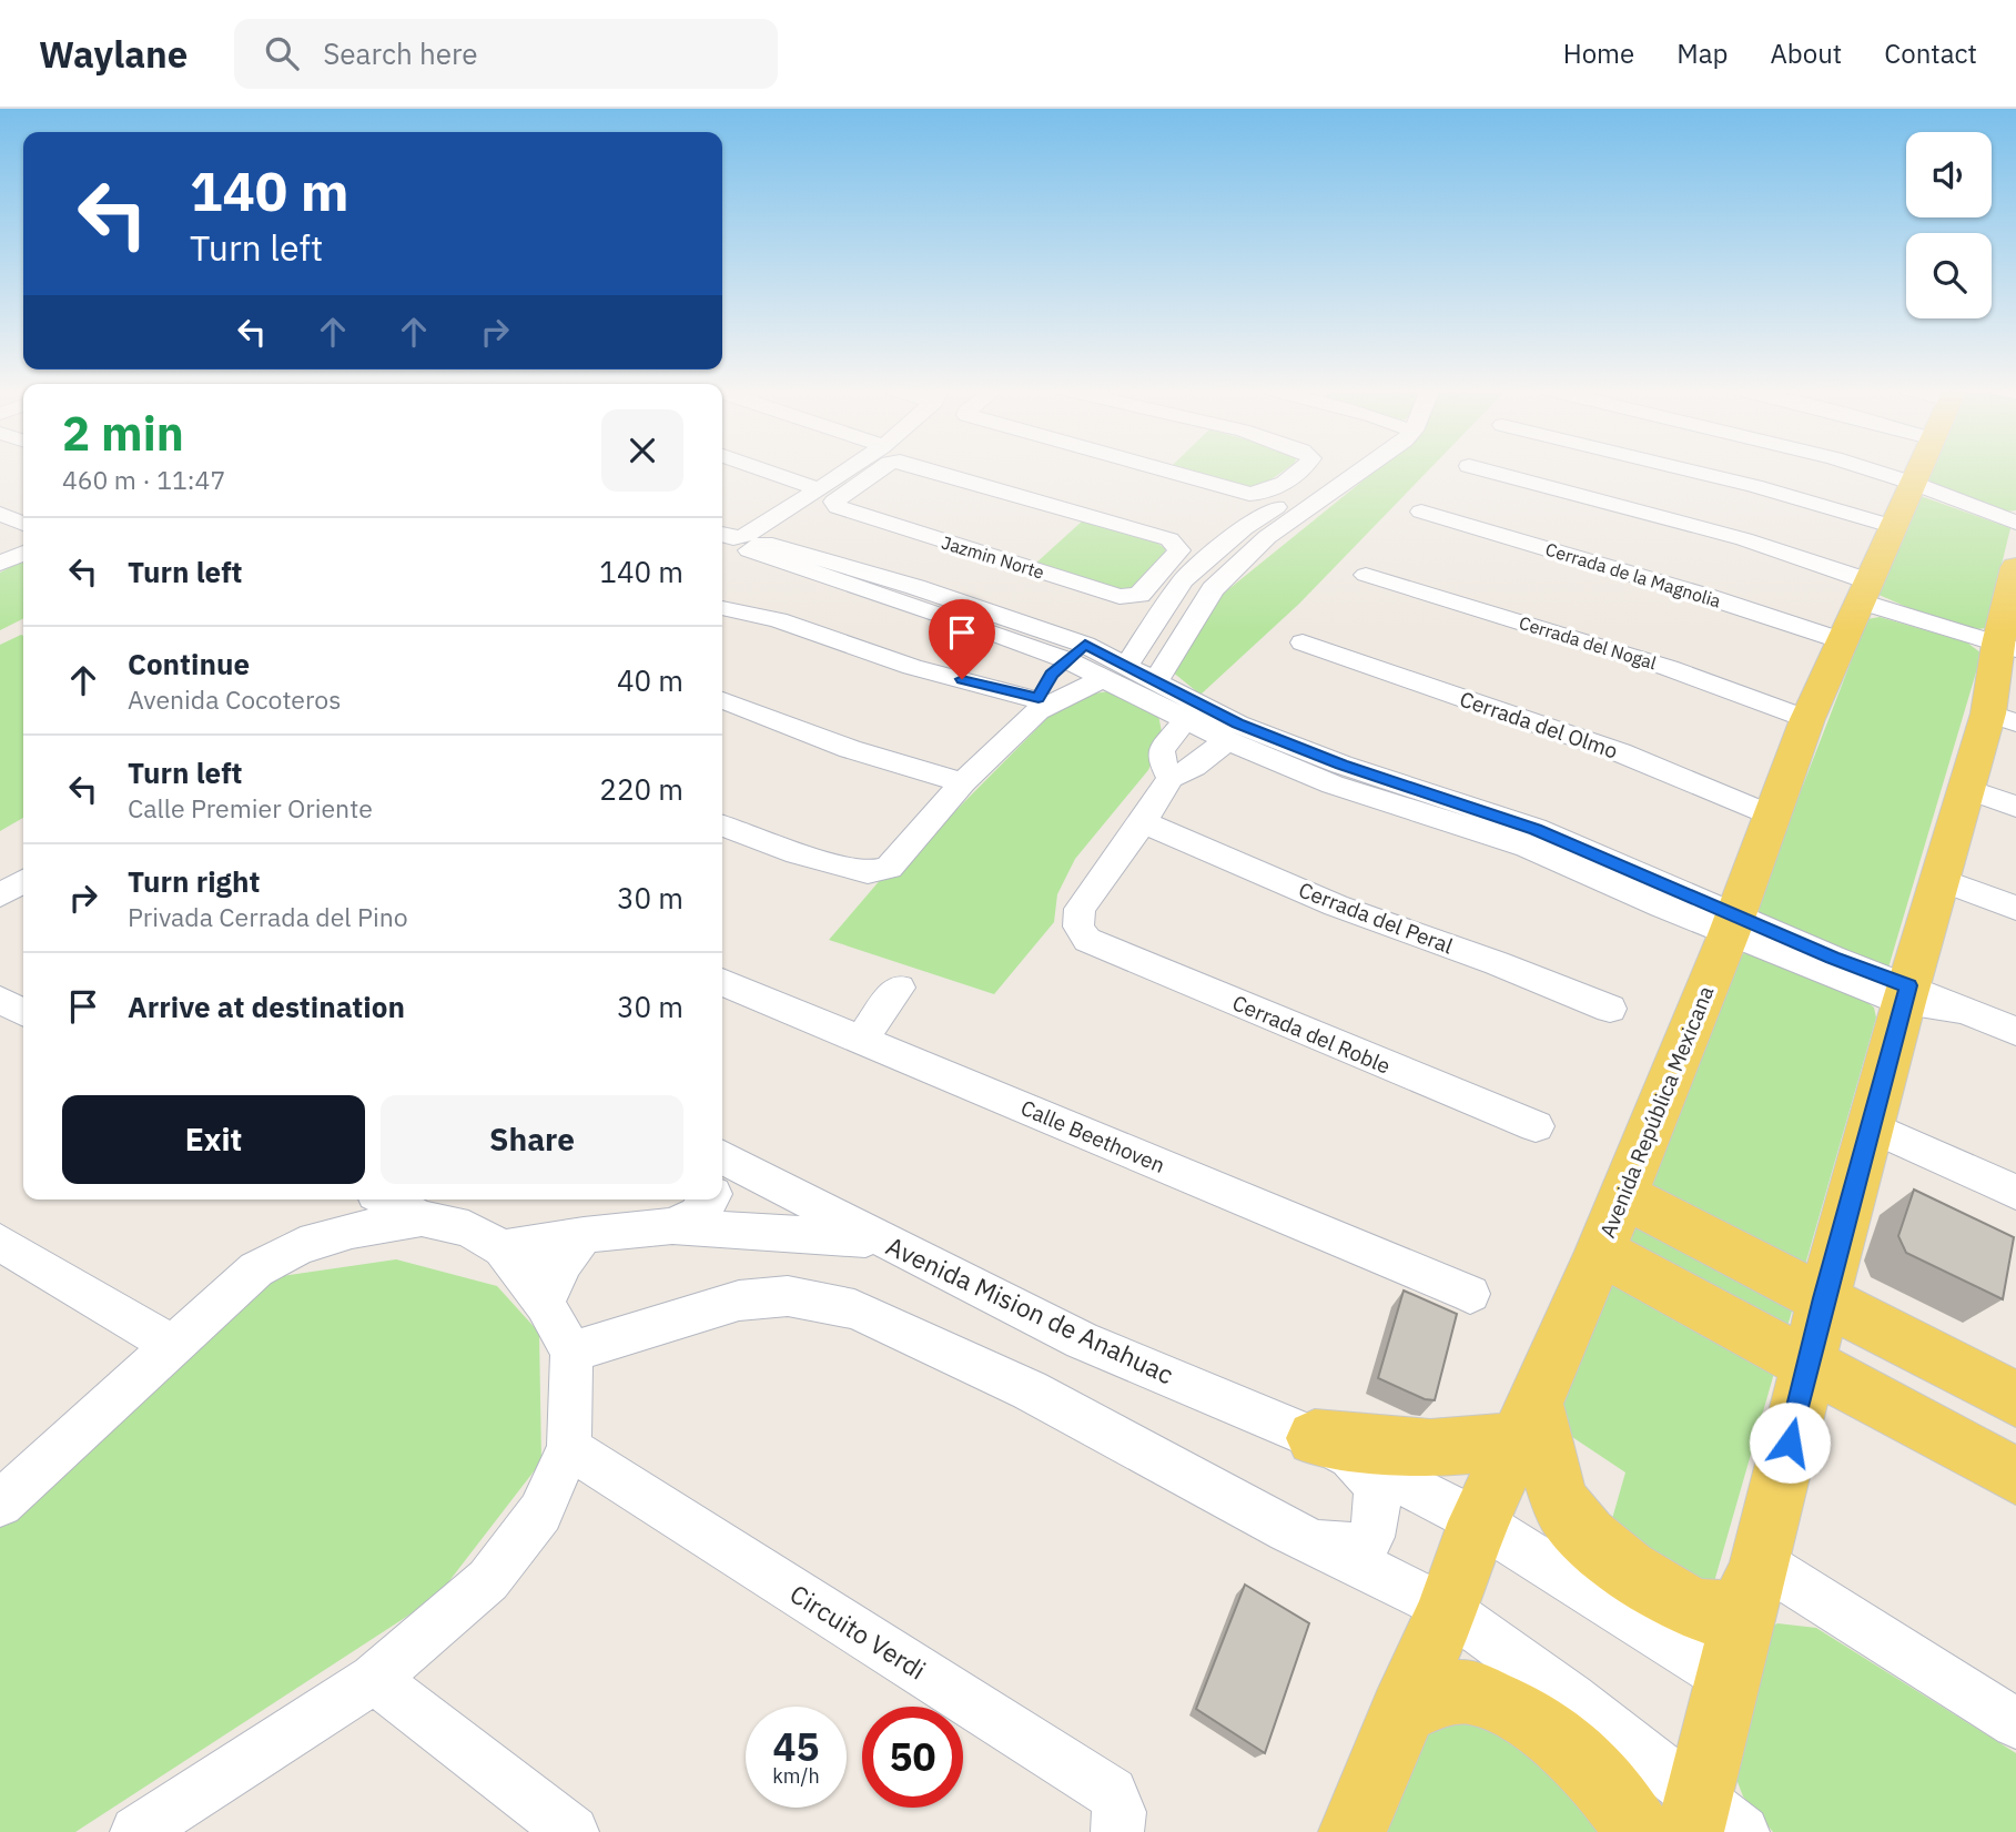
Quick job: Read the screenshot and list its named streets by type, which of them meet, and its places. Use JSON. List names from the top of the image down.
{
  "streets": {
    "main road": ["Avenida República Mexicana"],
    "street": [
      "Jazmin Norte",
      "Cerrada de la Magnolia",
      "Cerrada del Nogal",
      "Cerrada del Olmo",
      "Cerrada del Peral",
      "Cerrada del Roble",
      "Calle Beethoven",
      "Avenida Mision de Anahuac",
      "Circuito Verdi"
    ]
  },
  "crossings": [
    ["Cerrada de la Magnolia", "Avenida República Mexicana"],
    ["Cerrada del Nogal", "Avenida República Mexicana"],
    ["Cerrada del Olmo", "Avenida República Mexicana"],
    ["Cerrada del Peral", "Cerrada del Roble"],
    ["Avenida República Mexicana", "Avenida Mision de Anahuac"]
  ],
  "page": {
    "header": "Waylane",
    "search": "Search here",
    "nav": [
      "Home",
      "Map",
      "About",
      "Contact"
    ],
    "turn": ["140 m", "Turn left"],
    "heading": ["2 min", "460 m · 11:47"],
    "list": [
      {
        "name": "Turn left",
        "value": "140 m"
      },
      {
        "name": "Continue",
        "note": "Avenida Cocoteros",
        "value": "40 m"
      },
      {
        "name": "Turn left",
        "note": "Calle Premier Oriente",
        "value": "220 m"
      },
      {
        "name": "Turn right",
        "note": "Privada Cerrada del Pino",
        "value": "30 m"
      },
      {
        "name": "Arrive at destination",
        "value": "30 m"
      }
    ],
    "buttons": ["Exit", "Share"],
    "speed": "45 km/h",
    "limit": "50"
  }
}
